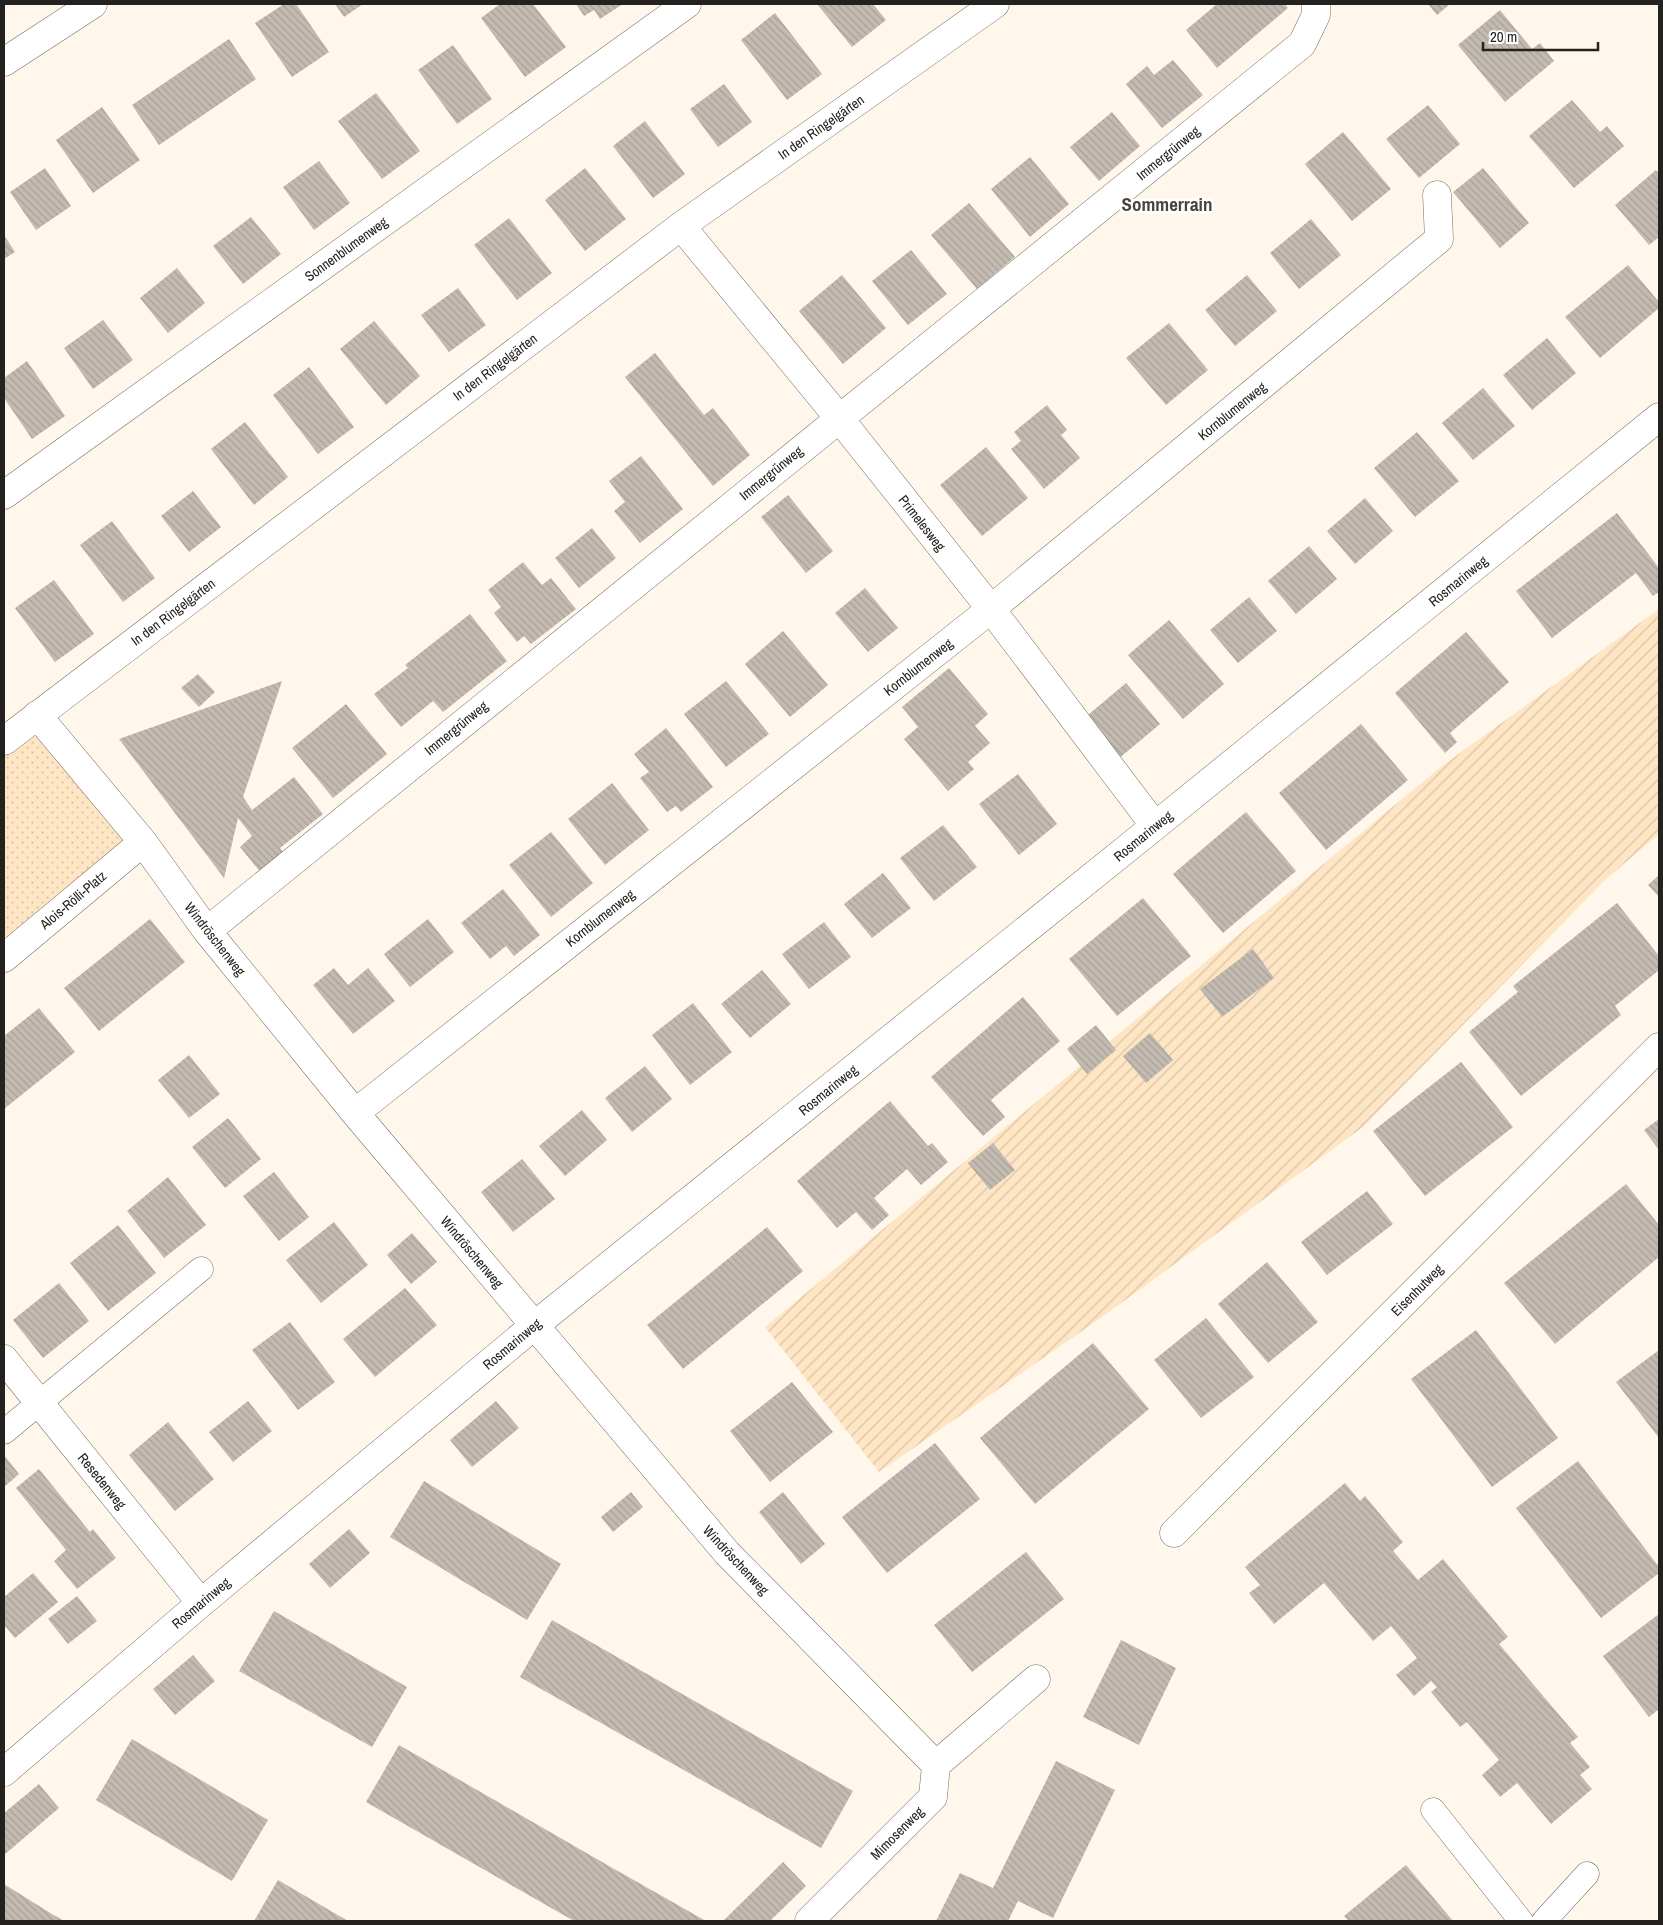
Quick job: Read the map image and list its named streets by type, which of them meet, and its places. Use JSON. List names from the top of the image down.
{
  "streets": {
    "street": [
      "In den Ringelgärten",
      "Immergrünweg",
      "Sonnenblumenweg",
      "Kornblumenweg",
      "Primelesweg",
      "Rosmarinweg",
      "Alois-Rölli-Platz",
      "Windröschenweg",
      "Eisenhutweg",
      "Resedenweg",
      "Mimosenweg"
    ]
  },
  "crossings": [
    ["In den Ringelgärten", "Primelesweg"],
    ["In den Ringelgärten", "Windröschenweg"],
    ["Immergrünweg", "Primelesweg"],
    ["Immergrünweg", "Windröschenweg"],
    ["Kornblumenweg", "Primelesweg"],
    ["Kornblumenweg", "Windröschenweg"],
    ["Primelesweg", "Rosmarinweg"],
    ["Rosmarinweg", "Windröschenweg"],
    ["Rosmarinweg", "Resedenweg"],
    ["Alois-Rölli-Platz", "Windröschenweg"],
    ["Windröschenweg", "Mimosenweg"]
  ],
  "districts": ["Sommerrain"],
  "scale_bar": "20 m"
}
